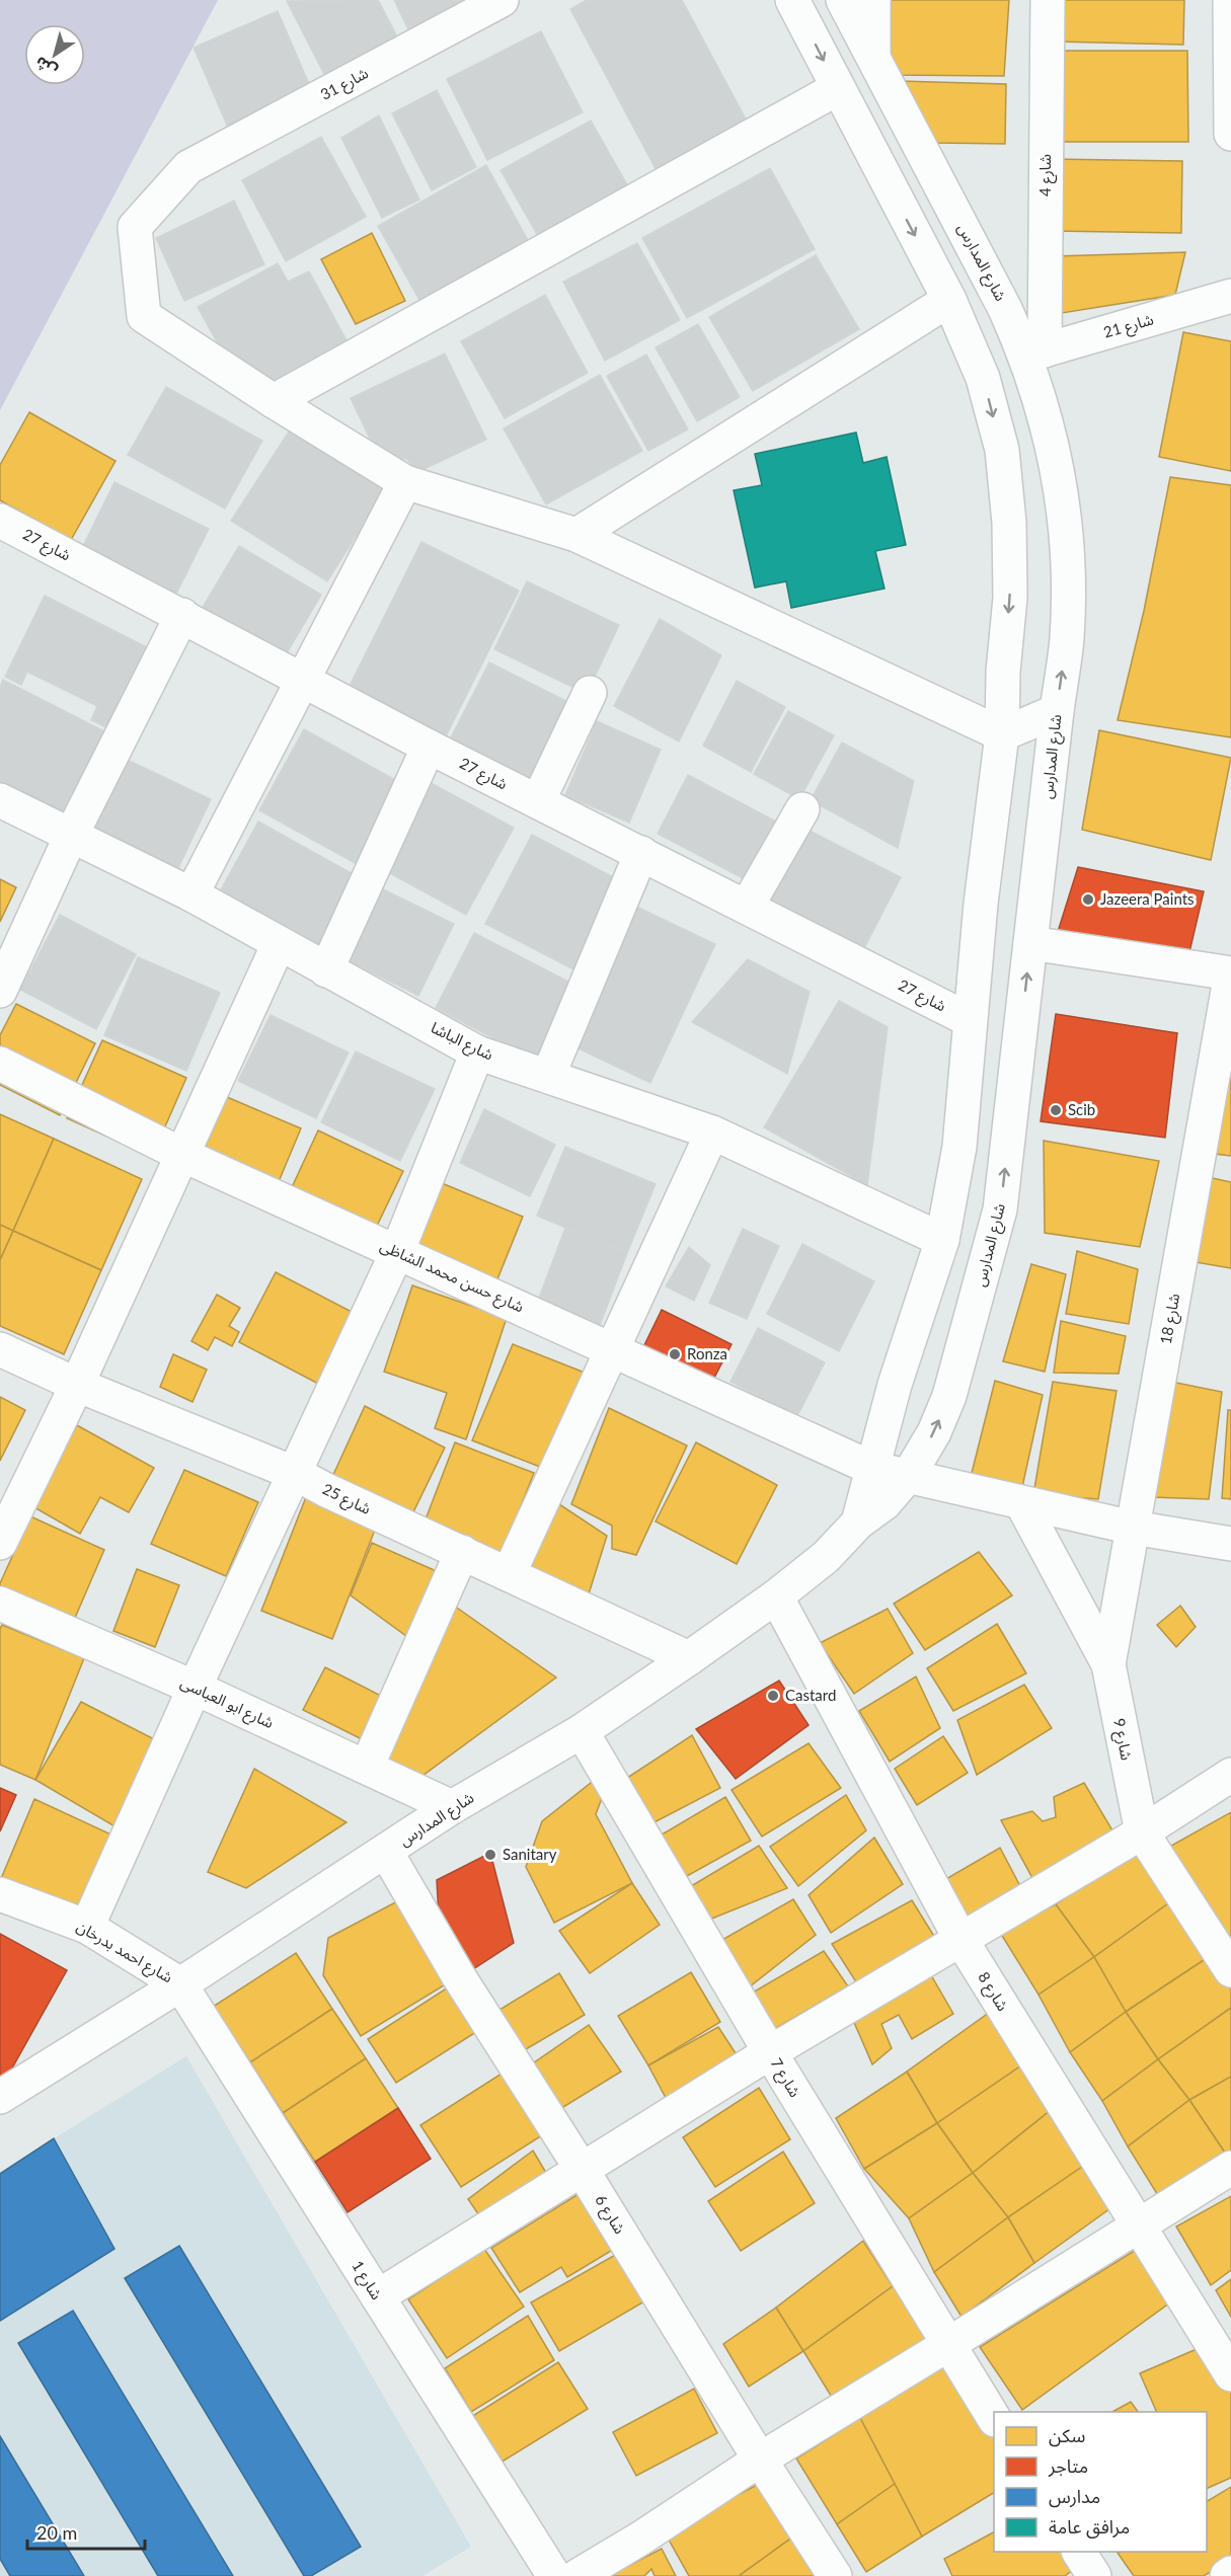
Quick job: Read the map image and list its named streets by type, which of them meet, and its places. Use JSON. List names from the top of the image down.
{
  "streets": {
    "street": [
      "شارع 31",
      "شارع 4",
      "شارع المدارس",
      "شارع 21",
      "شارع 27",
      "شارع الباشا",
      "شارع حسن محمد الشاظى",
      "شارع 18",
      "شارع 25",
      "شارع ابو العباسى",
      "شارع 9",
      "شارع احمد بدرخان",
      "شارع 8",
      "شارع 7",
      "شارع 6",
      "شارع 1"
    ]
  },
  "crossings": [
    ["شارع 4", "شارع المدارس"],
    ["شارع 4", "شارع 21"],
    ["شارع المدارس", "شارع 21"],
    ["شارع المدارس", "شارع 27"],
    ["شارع المدارس", "شارع الباشا"],
    ["شارع المدارس", "شارع حسن محمد الشاظى"],
    ["شارع المدارس", "شارع 25"],
    ["شارع المدارس", "شارع ابو العباسى"],
    ["شارع المدارس", "شارع احمد بدرخان"],
    ["شارع المدارس", "شارع 8"],
    ["شارع المدارس", "شارع 7"],
    ["شارع المدارس", "شارع 6"],
    ["شارع المدارس", "شارع 1"],
    ["شارع حسن محمد الشاظى", "شارع 18"],
    ["شارع حسن محمد الشاظى", "شارع 9"],
    ["شارع 18", "شارع 9"],
    ["شارع احمد بدرخان", "شارع 1"]
  ],
  "places": [
    "Jazeera Paints",
    "Scib",
    "Ronza",
    "Castard",
    "Sanitary"
  ],
  "legend": [
    "سكن",
    "متاجر",
    "مدارس",
    "مرافق عامة"
  ],
  "scale_bar": "20 m",
  "north": "bottom left"
}
